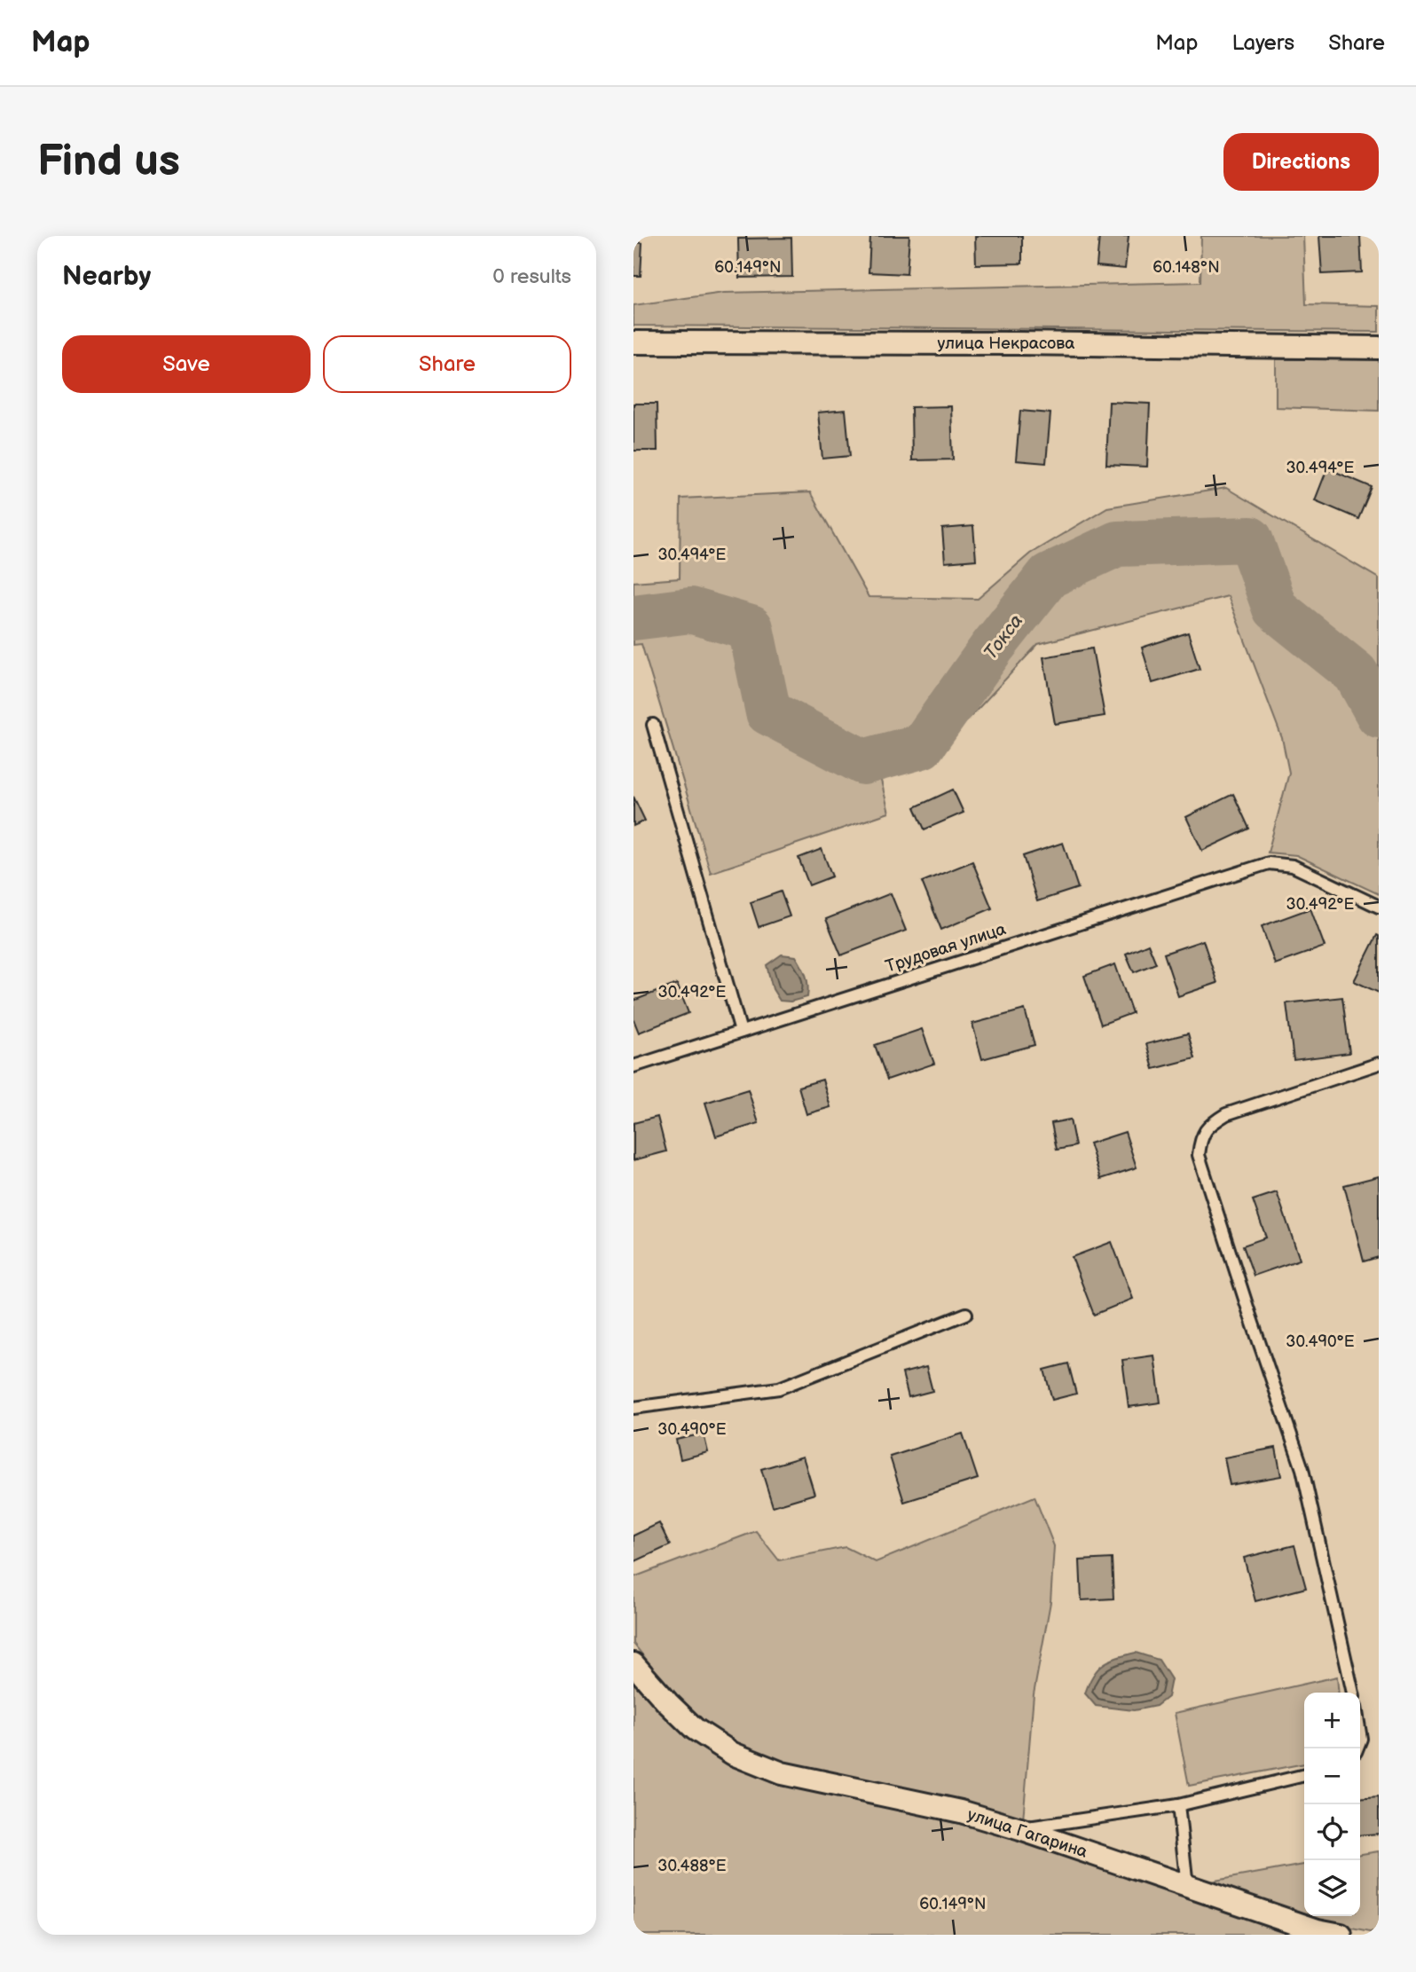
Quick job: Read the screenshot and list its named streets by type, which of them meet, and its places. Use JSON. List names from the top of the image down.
{
  "streets": {
    "street": ["улица Некрасова", "улица Гагарина"],
    "lane": ["Трудовая улица"]
  },
  "water": ["Токса"],
  "page": {
    "header": "Map",
    "nav": ["Map", "Layers", "Share"],
    "buttons": [
      "Directions",
      ["Save", "Share"]
    ],
    "title": "Find us",
    "heading": ["Nearby", "0 results"],
    "map_buttons": ["+", "−"]
  },
  "coordinates": [
    "60.149°N",
    "60.148°N",
    "30.494°E",
    "30.492°E",
    "30.490°E",
    "30.488°E"
  ]
}
